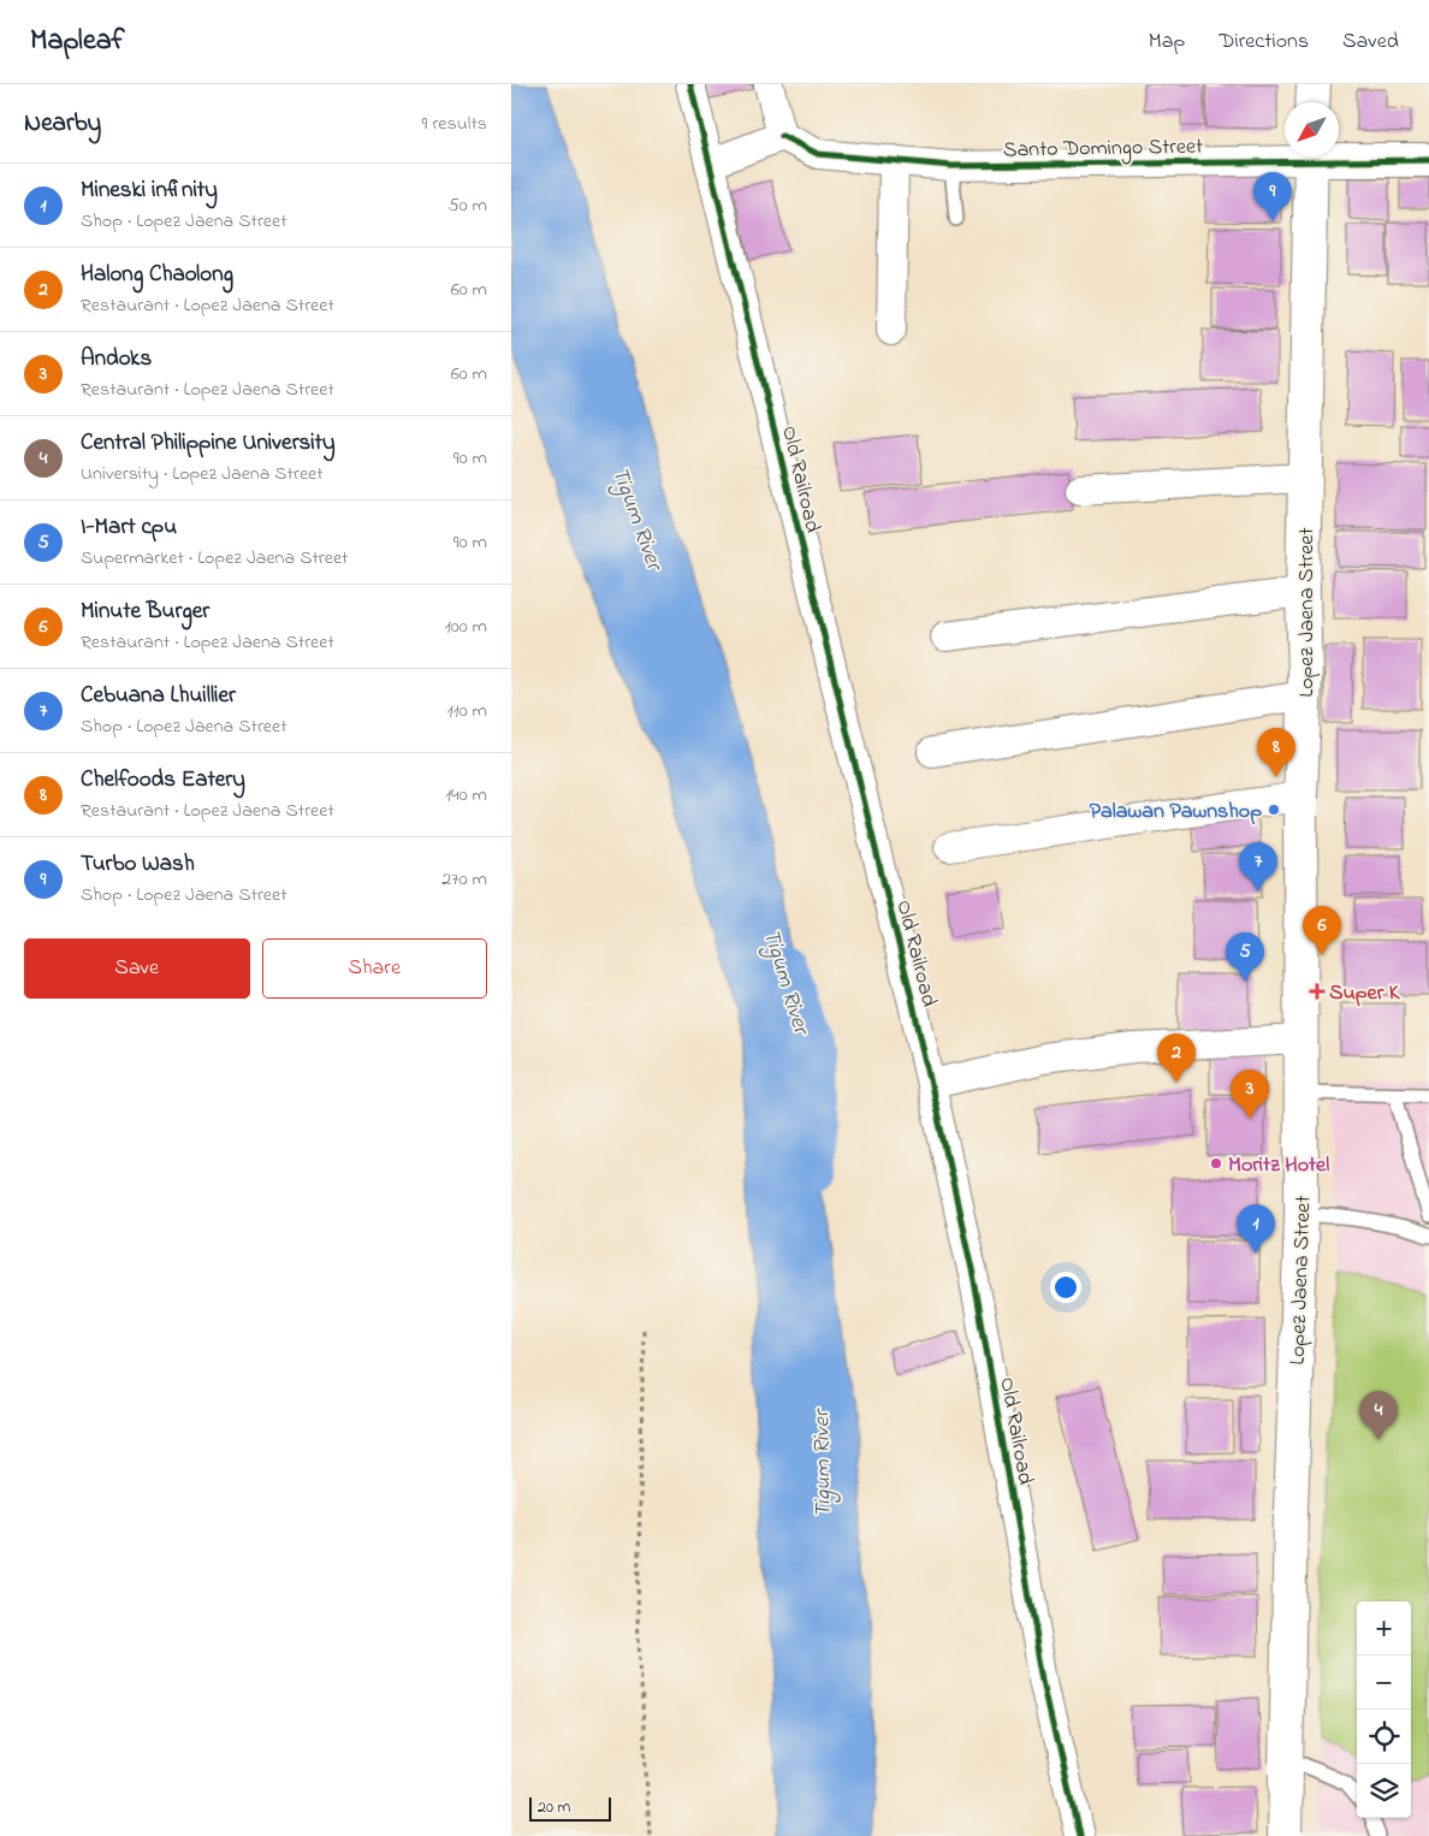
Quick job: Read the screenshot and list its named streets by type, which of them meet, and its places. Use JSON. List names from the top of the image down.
{
  "streets": {
    "main road": ["Santo Domingo Street", "Lopez Jaena Street"],
    "street": ["Old Railroad"]
  },
  "water": ["Tigum River"],
  "places": {
    "other": ["Palawan Pawnshop", "Moritz Hotel"],
    "health": ["Super K"]
  },
  "scale_bar": "20 m",
  "north": "bottom left",
  "page": {
    "header": "Mapleaf",
    "nav": ["Map", "Directions", "Saved"],
    "heading": ["Nearby", "9 results"],
    "list": [
      {
        "mark": "1",
        "name": "Mineski infinity",
        "note": "Shop · Lopez Jaena Street",
        "value": "50 m"
      },
      {
        "mark": "2",
        "name": "Halong Chaolong",
        "note": "Restaurant · Lopez Jaena Street",
        "value": "60 m"
      },
      {
        "mark": "3",
        "name": "Andoks",
        "note": "Restaurant · Lopez Jaena Street",
        "value": "60 m"
      },
      {
        "mark": "4",
        "name": "Central Philippine University",
        "note": "University · Lopez Jaena Street",
        "value": "90 m"
      },
      {
        "mark": "5",
        "name": "I-Mart cpu",
        "note": "Supermarket · Lopez Jaena Street",
        "value": "90 m"
      },
      {
        "mark": "6",
        "name": "Minute Burger",
        "note": "Restaurant · Lopez Jaena Street",
        "value": "100 m"
      },
      {
        "mark": "7",
        "name": "Cebuana Lhuillier",
        "note": "Shop · Lopez Jaena Street",
        "value": "110 m"
      },
      {
        "mark": "8",
        "name": "Chelfoods Eatery",
        "note": "Restaurant · Lopez Jaena Street",
        "value": "140 m"
      },
      {
        "mark": "9",
        "name": "Turbo Wash",
        "note": "Shop · Lopez Jaena Street",
        "value": "270 m"
      }
    ],
    "pins": [
      "9",
      "8",
      "7",
      "6",
      "5",
      "2",
      "3",
      "1",
      "4"
    ],
    "buttons": ["Save", "Share"],
    "map_buttons": ["+", "−"],
    "scale": "20 m"
  }
}
